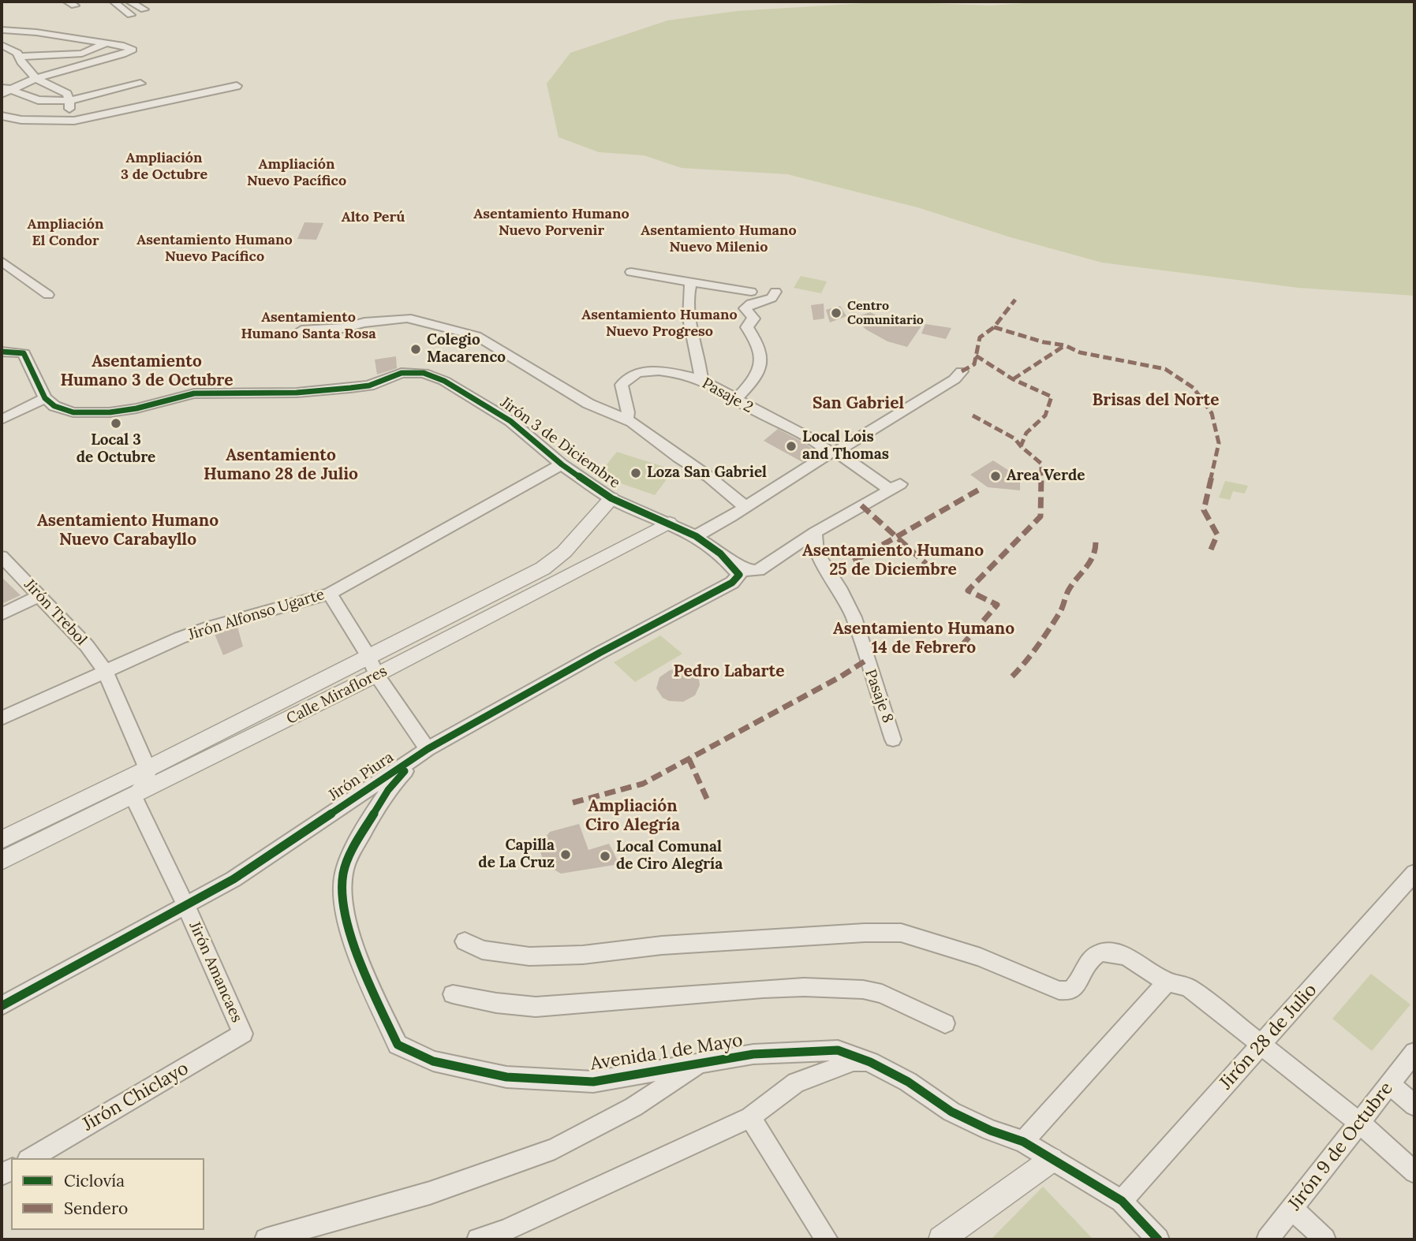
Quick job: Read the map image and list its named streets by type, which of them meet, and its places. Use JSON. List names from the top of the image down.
{
  "streets": {
    "street": [
      "Pasaje 2",
      "Jirón 3 de Diciembre",
      "Jirón Trebol",
      "Jirón Alfonso Ugarte",
      "Calle Miraflores",
      "Pasaje 8",
      "Jirón Piura",
      "Jirón Amancaes",
      "Jirón 28 de Julio",
      "Avenida 1 de Mayo",
      "Jirón Chiclayo",
      "Jirón 9 de Octubre"
    ]
  },
  "crossings": [
    ["Pasaje 2", "Pasaje 8"],
    ["Jirón 3 de Diciembre", "Jirón Alfonso Ugarte"],
    ["Jirón 3 de Diciembre", "Calle Miraflores"],
    ["Jirón 3 de Diciembre", "Jirón Piura"],
    ["Jirón Trebol", "Jirón Alfonso Ugarte"],
    ["Calle Miraflores", "Jirón Amancaes"],
    ["Jirón Piura", "Jirón Amancaes"],
    ["Jirón Piura", "Avenida 1 de Mayo"],
    ["Jirón Amancaes", "Jirón Chiclayo"],
    ["Jirón 28 de Julio", "Avenida 1 de Mayo"]
  ],
  "districts": [
    "Ampliación 3 de Octubre",
    "Ampliación Nuevo Pacífico",
    "Asentamiento Humano Nuevo Porvenir",
    "Alto Perú",
    "Ampliación El Condor",
    "Asentamiento Humano Nuevo Milenio",
    "Asentamiento Humano Nuevo Pacífico",
    "Asentamiento Humano Nuevo Progreso",
    "Asentamiento Humano Santa Rosa",
    "Asentamiento Humano 3 de Octubre",
    "Brisas del Norte",
    "San Gabriel",
    "Asentamiento Humano 28 de Julio",
    "Asentamiento Humano Nuevo Carabayllo",
    "Asentamiento Humano 25 de Diciembre",
    "Asentamiento Humano 14 de Febrero",
    "Pedro Labarte",
    "Ampliación Ciro Alegría"
  ],
  "places": [
    "Centro Comunitario",
    "Colegio Macarenco",
    "Local 3 de Octubre",
    "Local Lois and Thomas",
    "Loza San Gabriel",
    "Area Verde",
    "Capilla de La Cruz",
    "Local Comunal de Ciro Alegría"
  ],
  "legend": ["Ciclovía", "Sendero"]
}
